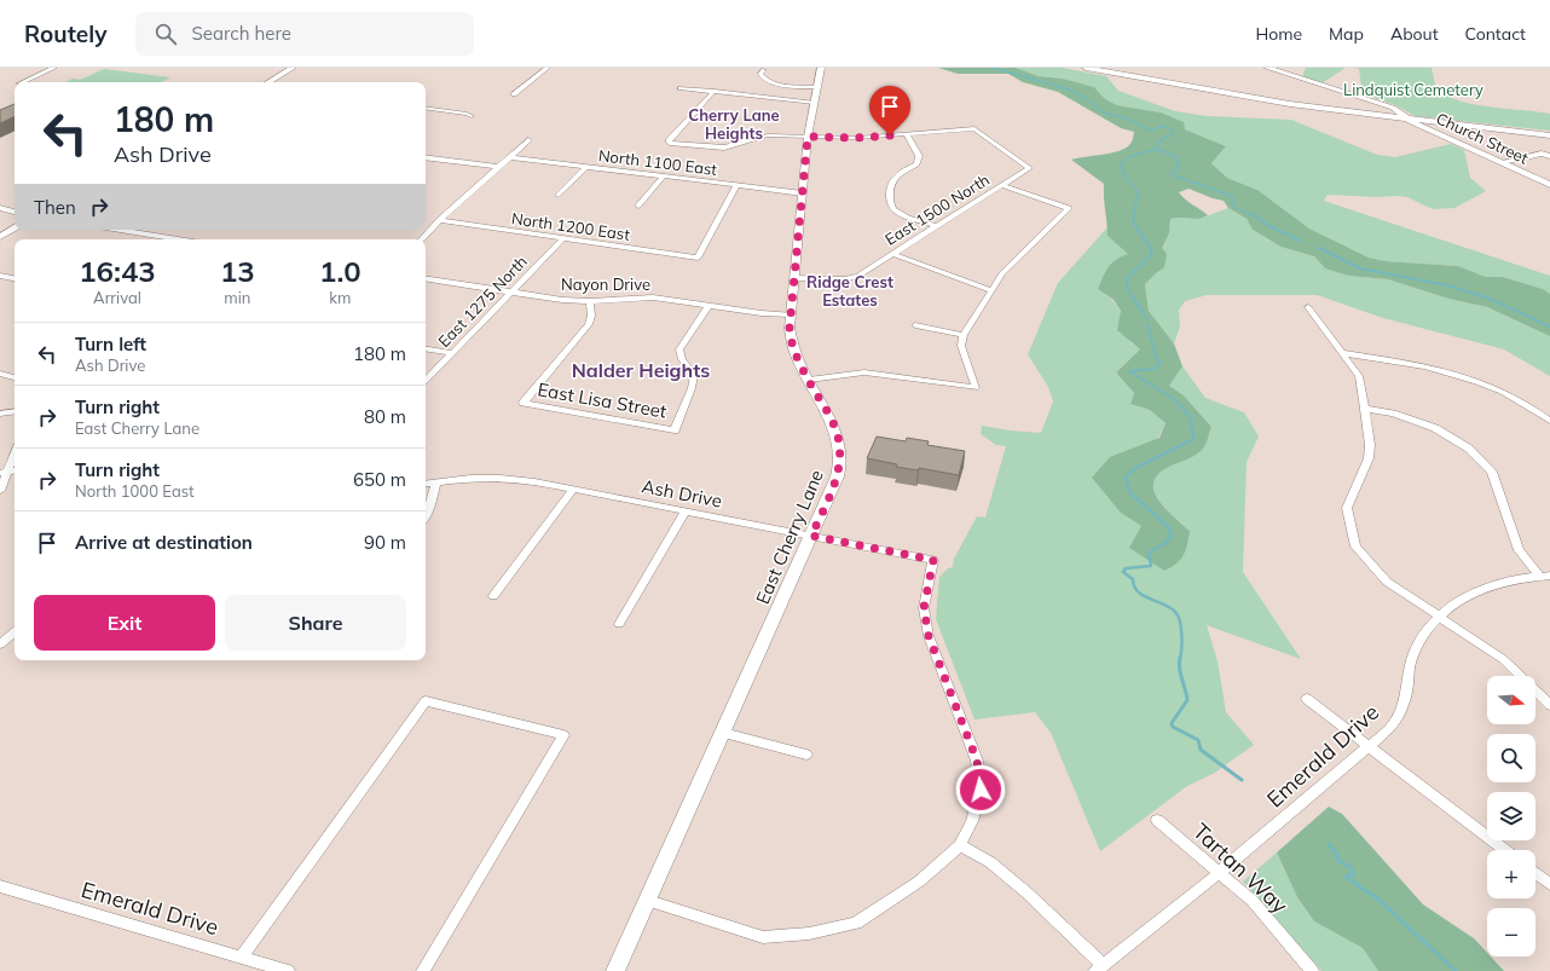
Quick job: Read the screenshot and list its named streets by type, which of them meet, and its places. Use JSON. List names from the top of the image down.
{
  "streets": {
    "street": [
      "Church Street",
      "North 1100 East",
      "East 1500 North",
      "North 1200 East",
      "Nayon Drive",
      "East 1275 North",
      "East Lisa Street",
      "Ash Drive",
      "East Cherry Lane",
      "Emerald Drive",
      "Tartan Way"
    ]
  },
  "crossings": [
    ["North 1100 East", "North 1200 East"],
    ["North 1100 East", "East Cherry Lane"],
    ["East 1500 North", "East Cherry Lane"],
    ["North 1200 East", "East 1275 North"],
    ["Nayon Drive", "East 1275 North"],
    ["Nayon Drive", "East Lisa Street"],
    ["Nayon Drive", "East Cherry Lane"],
    ["Ash Drive", "East Cherry Lane"],
    ["Emerald Drive", "Tartan Way"]
  ],
  "districts": ["Cherry Lane Heights", "Ridge Crest Estates", "Nalder Heights"],
  "parks": ["Lindquist Cemetery"],
  "north": "right",
  "page": {
    "header": "Routely",
    "search": "Search here",
    "nav": [
      "Home",
      "Map",
      "About",
      "Contact"
    ],
    "turn": ["180 m", "Ash Drive"],
    "then": "Then",
    "eta": [
      "16:43",
      "Arrival",
      "13",
      "min",
      "1.0",
      "km"
    ],
    "list": [
      {
        "name": "Turn left",
        "note": "Ash Drive",
        "value": "180 m"
      },
      {
        "name": "Turn right",
        "note": "East Cherry Lane",
        "value": "80 m"
      },
      {
        "name": "Turn right",
        "note": "North 1000 East",
        "value": "650 m"
      },
      {
        "name": "Arrive at destination",
        "value": "90 m"
      }
    ],
    "buttons": ["Exit", "Share"],
    "map_buttons": ["+", "−"]
  }
}
